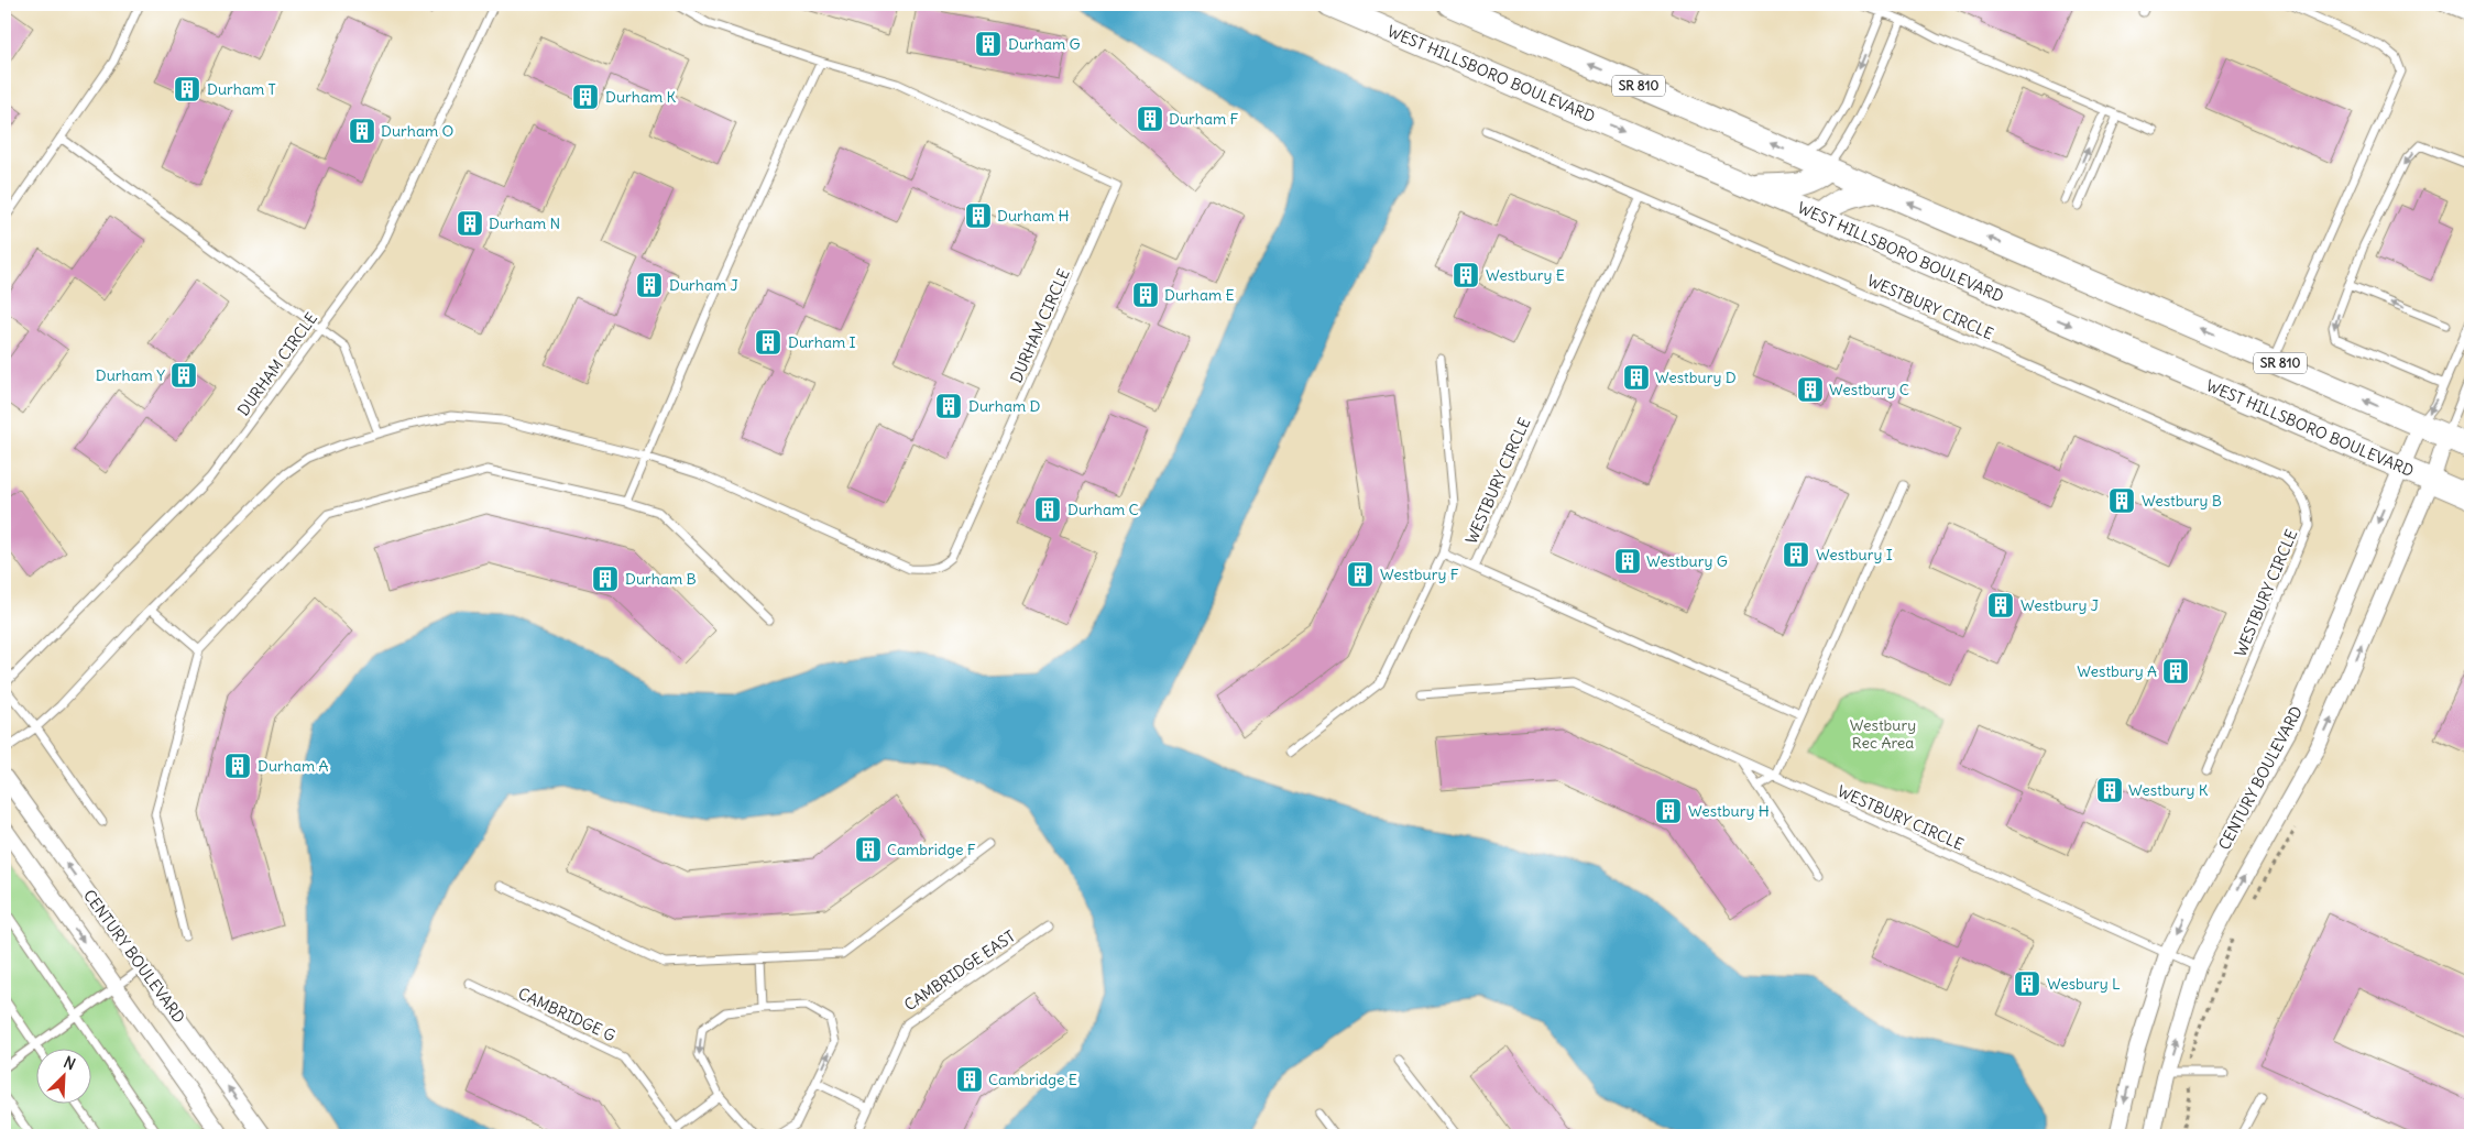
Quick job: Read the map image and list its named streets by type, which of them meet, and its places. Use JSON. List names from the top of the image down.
{
  "streets": {
    "main road": ["WEST HILLSBORO BOULEVARD", "SR 810"],
    "street": ["CENTURY BOULEVARD"],
    "lane": [
      "WESTBURY CIRCLE",
      "DURHAM CIRCLE",
      "CAMBRIDGE EAST",
      "CAMBRIDGE G"
    ]
  },
  "crossings": [
    ["WEST HILLSBORO BOULEVARD", "CENTURY BOULEVARD"],
    ["SR 810", "CENTURY BOULEVARD"],
    ["WESTBURY CIRCLE", "CENTURY BOULEVARD"]
  ],
  "parks": ["Westbury Rec Area"],
  "places": {
    "building": [
      "Durham G",
      "Durham T",
      "Durham K",
      "Durham F",
      "Durham O",
      "Durham H",
      "Durham N",
      "Westbury E",
      "Durham J",
      "Durham E",
      "Durham I",
      "Durham Y",
      "Westbury D",
      "Westbury C",
      "Durham D",
      "Westbury B",
      "Durham C",
      "Westbury I",
      "Westbury G",
      "Westbury F",
      "Durham B",
      "Westbury J",
      "Westbury A",
      "Durham A",
      "Westbury K",
      "Westbury H",
      "Cambridge F",
      "Wesbury L",
      "Cambridge E"
    ]
  },
  "north": "top right"
}
